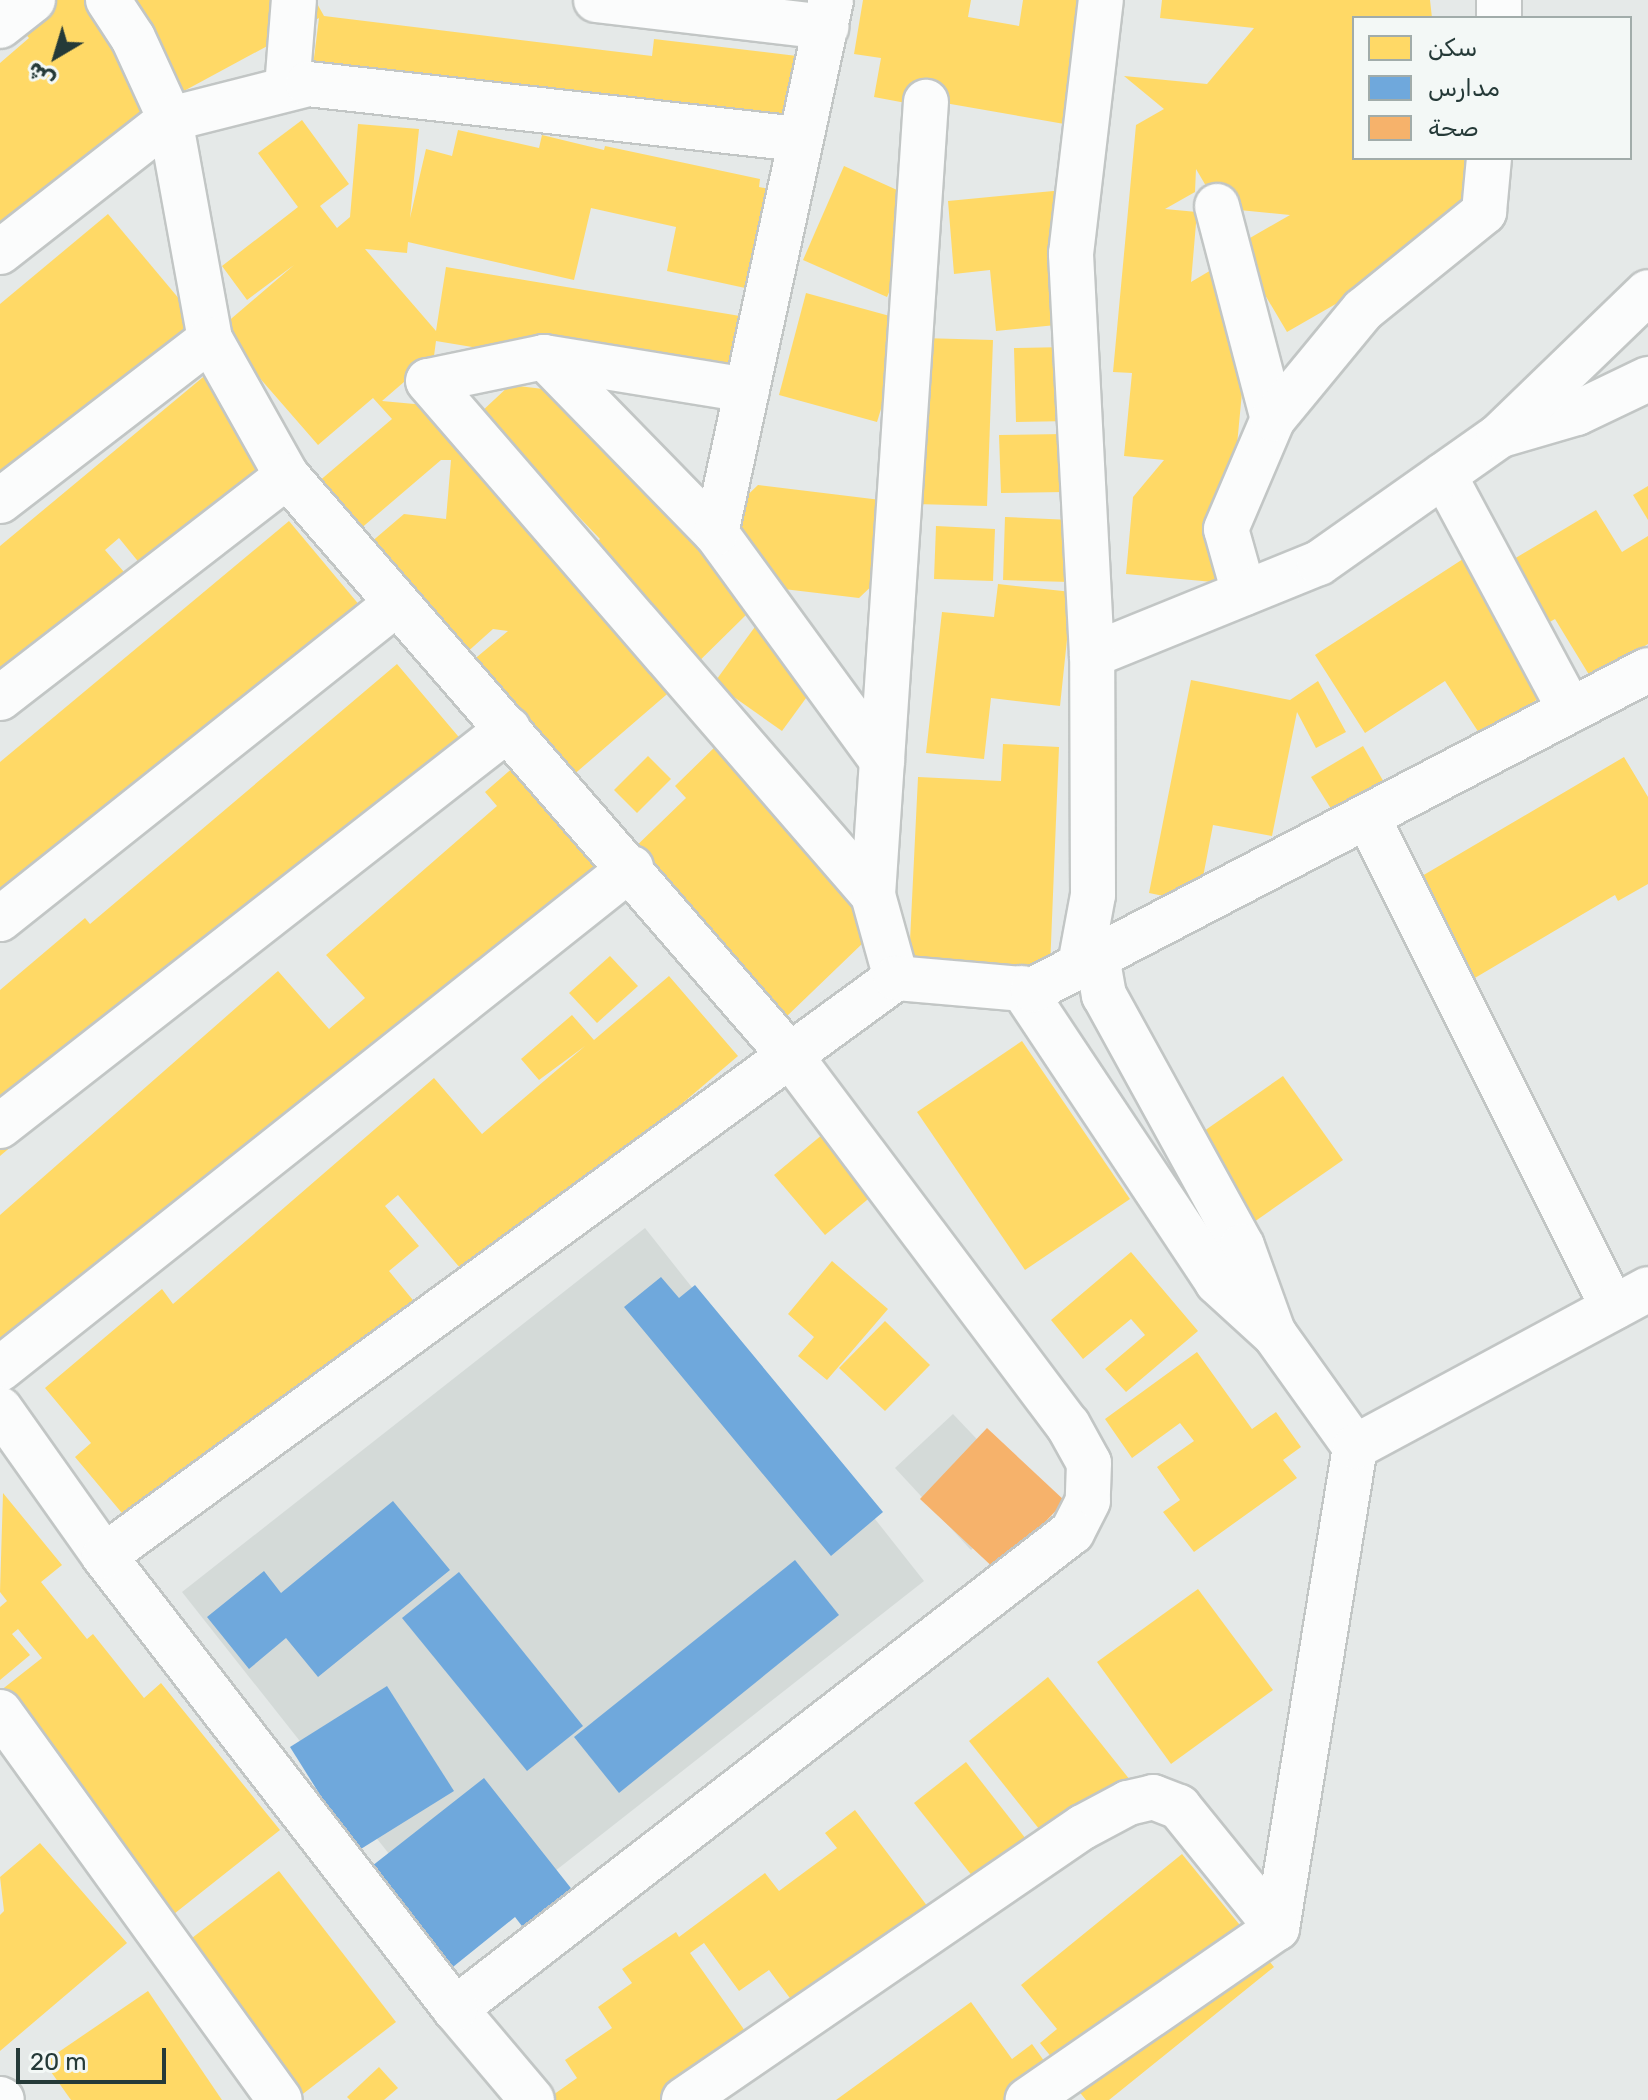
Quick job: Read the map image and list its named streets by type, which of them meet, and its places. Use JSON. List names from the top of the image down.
{
  "legend": ["سكن", "مدارس", "صحة"],
  "scale_bar": "20 m",
  "north": "bottom left"
}
